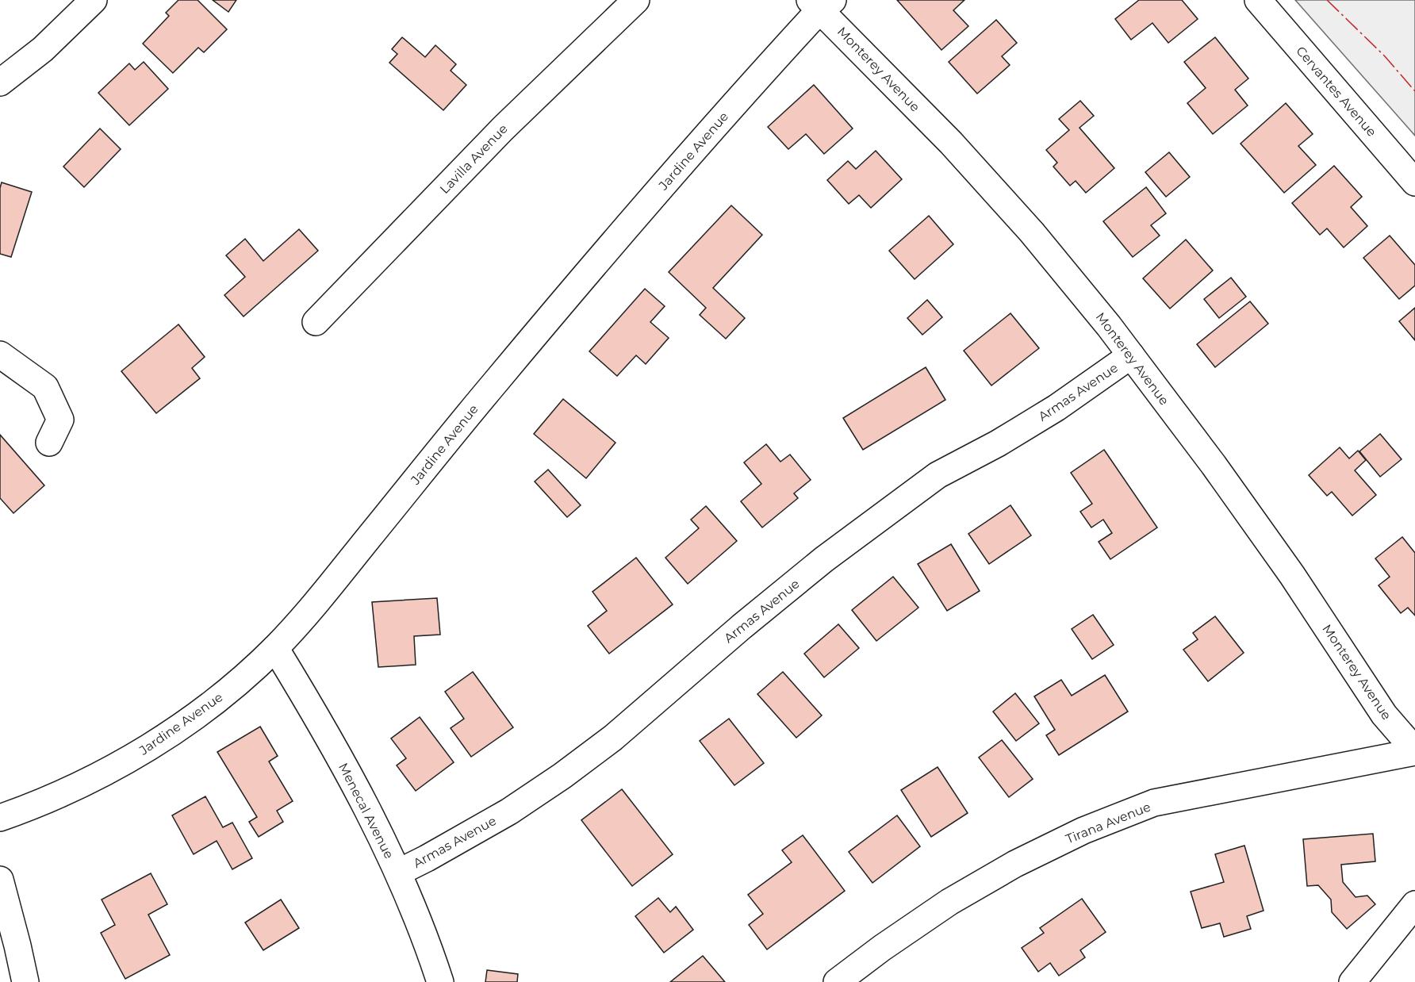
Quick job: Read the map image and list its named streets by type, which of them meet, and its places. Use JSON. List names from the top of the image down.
{
  "streets": {
    "street": [
      "Monterey Avenue",
      "Cervantes Avenue",
      "Jardine Avenue",
      "Lavilla Avenue",
      "Armas Avenue",
      "Menecal Avenue",
      "Tirana Avenue"
    ]
  },
  "crossings": [
    ["Monterey Avenue", "Jardine Avenue"],
    ["Monterey Avenue", "Armas Avenue"],
    ["Monterey Avenue", "Tirana Avenue"],
    ["Jardine Avenue", "Menecal Avenue"],
    ["Armas Avenue", "Menecal Avenue"]
  ]
}
